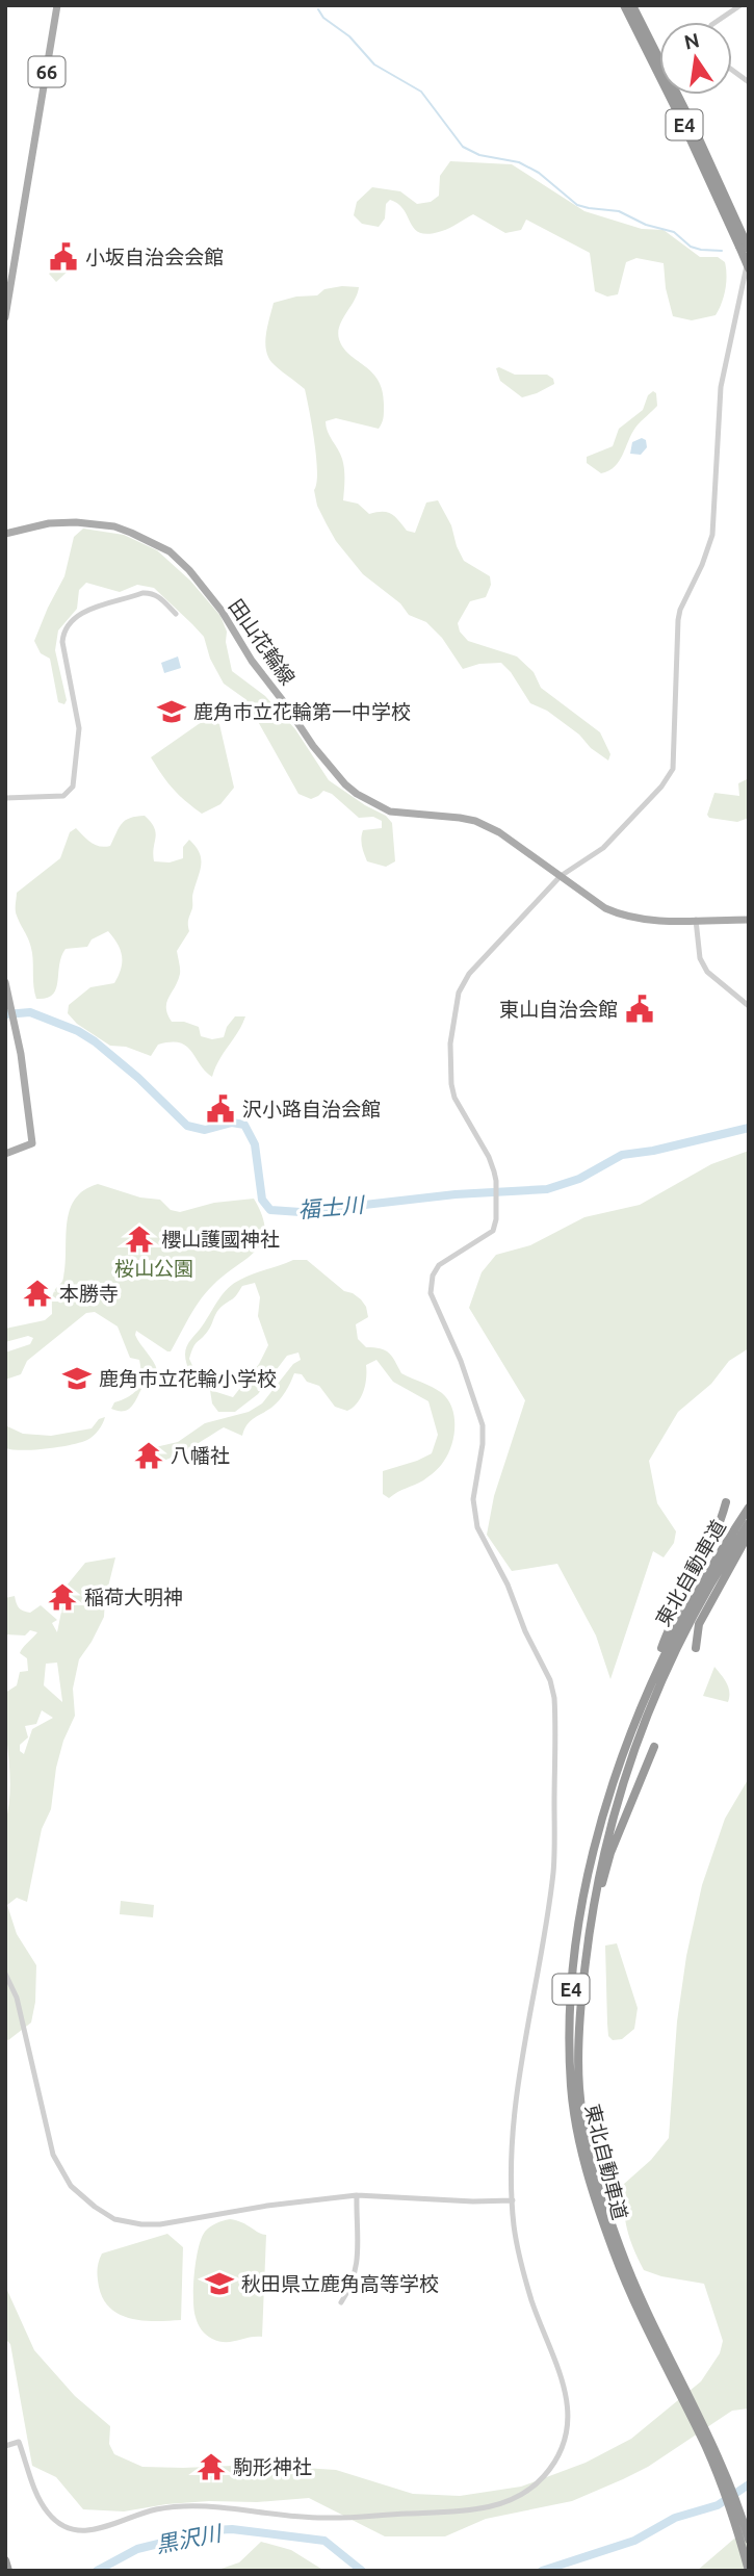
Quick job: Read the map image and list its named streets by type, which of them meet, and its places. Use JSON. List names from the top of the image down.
{
  "streets": {
    "highway": ["E4", "東北自動車道"],
    "main road": ["66", "田山花輪線"]
  },
  "water": ["福士川", "黒沢川"],
  "parks": ["桜山公園"],
  "places": {
    "public building": ["小坂自治会会館", "東山自治会館", "沢小路自治会館"],
    "school or university": ["鹿角市立花輪第一中学校", "鹿角市立花輪小学校", "秋田県立鹿角高等学校"],
    "temple": [
      "櫻山護國神社",
      "本勝寺",
      "八幡社",
      "稲荷大明神",
      "駒形神社"
    ]
  },
  "north": "top"
}
